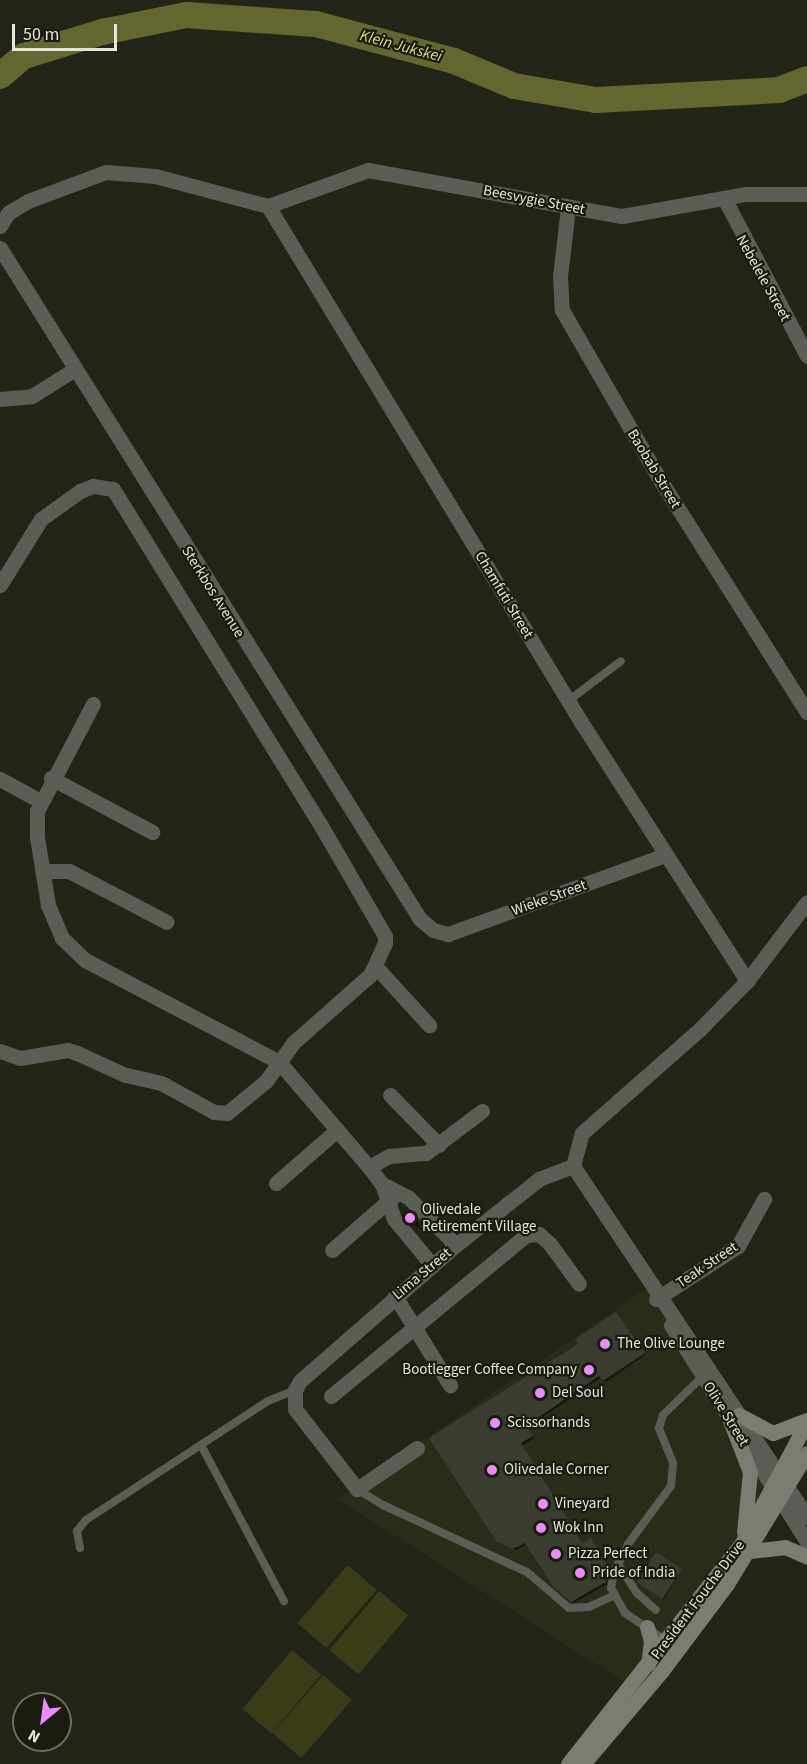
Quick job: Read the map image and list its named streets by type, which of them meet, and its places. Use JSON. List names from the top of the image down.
{
  "streets": {
    "street": [
      "Beesvygie Street",
      "Nebelele Street",
      "Baobab Street",
      "Sterkbos Avenue",
      "Chamfuti Street",
      "Wieke Street",
      "Teak Street",
      "Lima Street",
      "Olive Street",
      "President Fouche Drive"
    ]
  },
  "crossings": [
    ["Beesvygie Street", "Nebelele Street"],
    ["Beesvygie Street", "Baobab Street"],
    ["Beesvygie Street", "Chamfuti Street"],
    ["Sterkbos Avenue", "Wieke Street"],
    ["Chamfuti Street", "Wieke Street"],
    ["Teak Street", "Olive Street"],
    ["Lima Street", "Olive Street"],
    ["Olive Street", "President Fouche Drive"]
  ],
  "water": ["Klein Jukskei"],
  "places": [
    "Olivedale Retirement Village",
    "The Olive Lounge",
    "Bootlegger Coffee Company",
    "Del Soul",
    "Scissorhands",
    "Olivedale Corner",
    "Vineyard",
    "Wok Inn",
    "Pizza Perfect",
    "Pride of India"
  ],
  "scale_bar": "50 m",
  "north": "bottom left"
}
